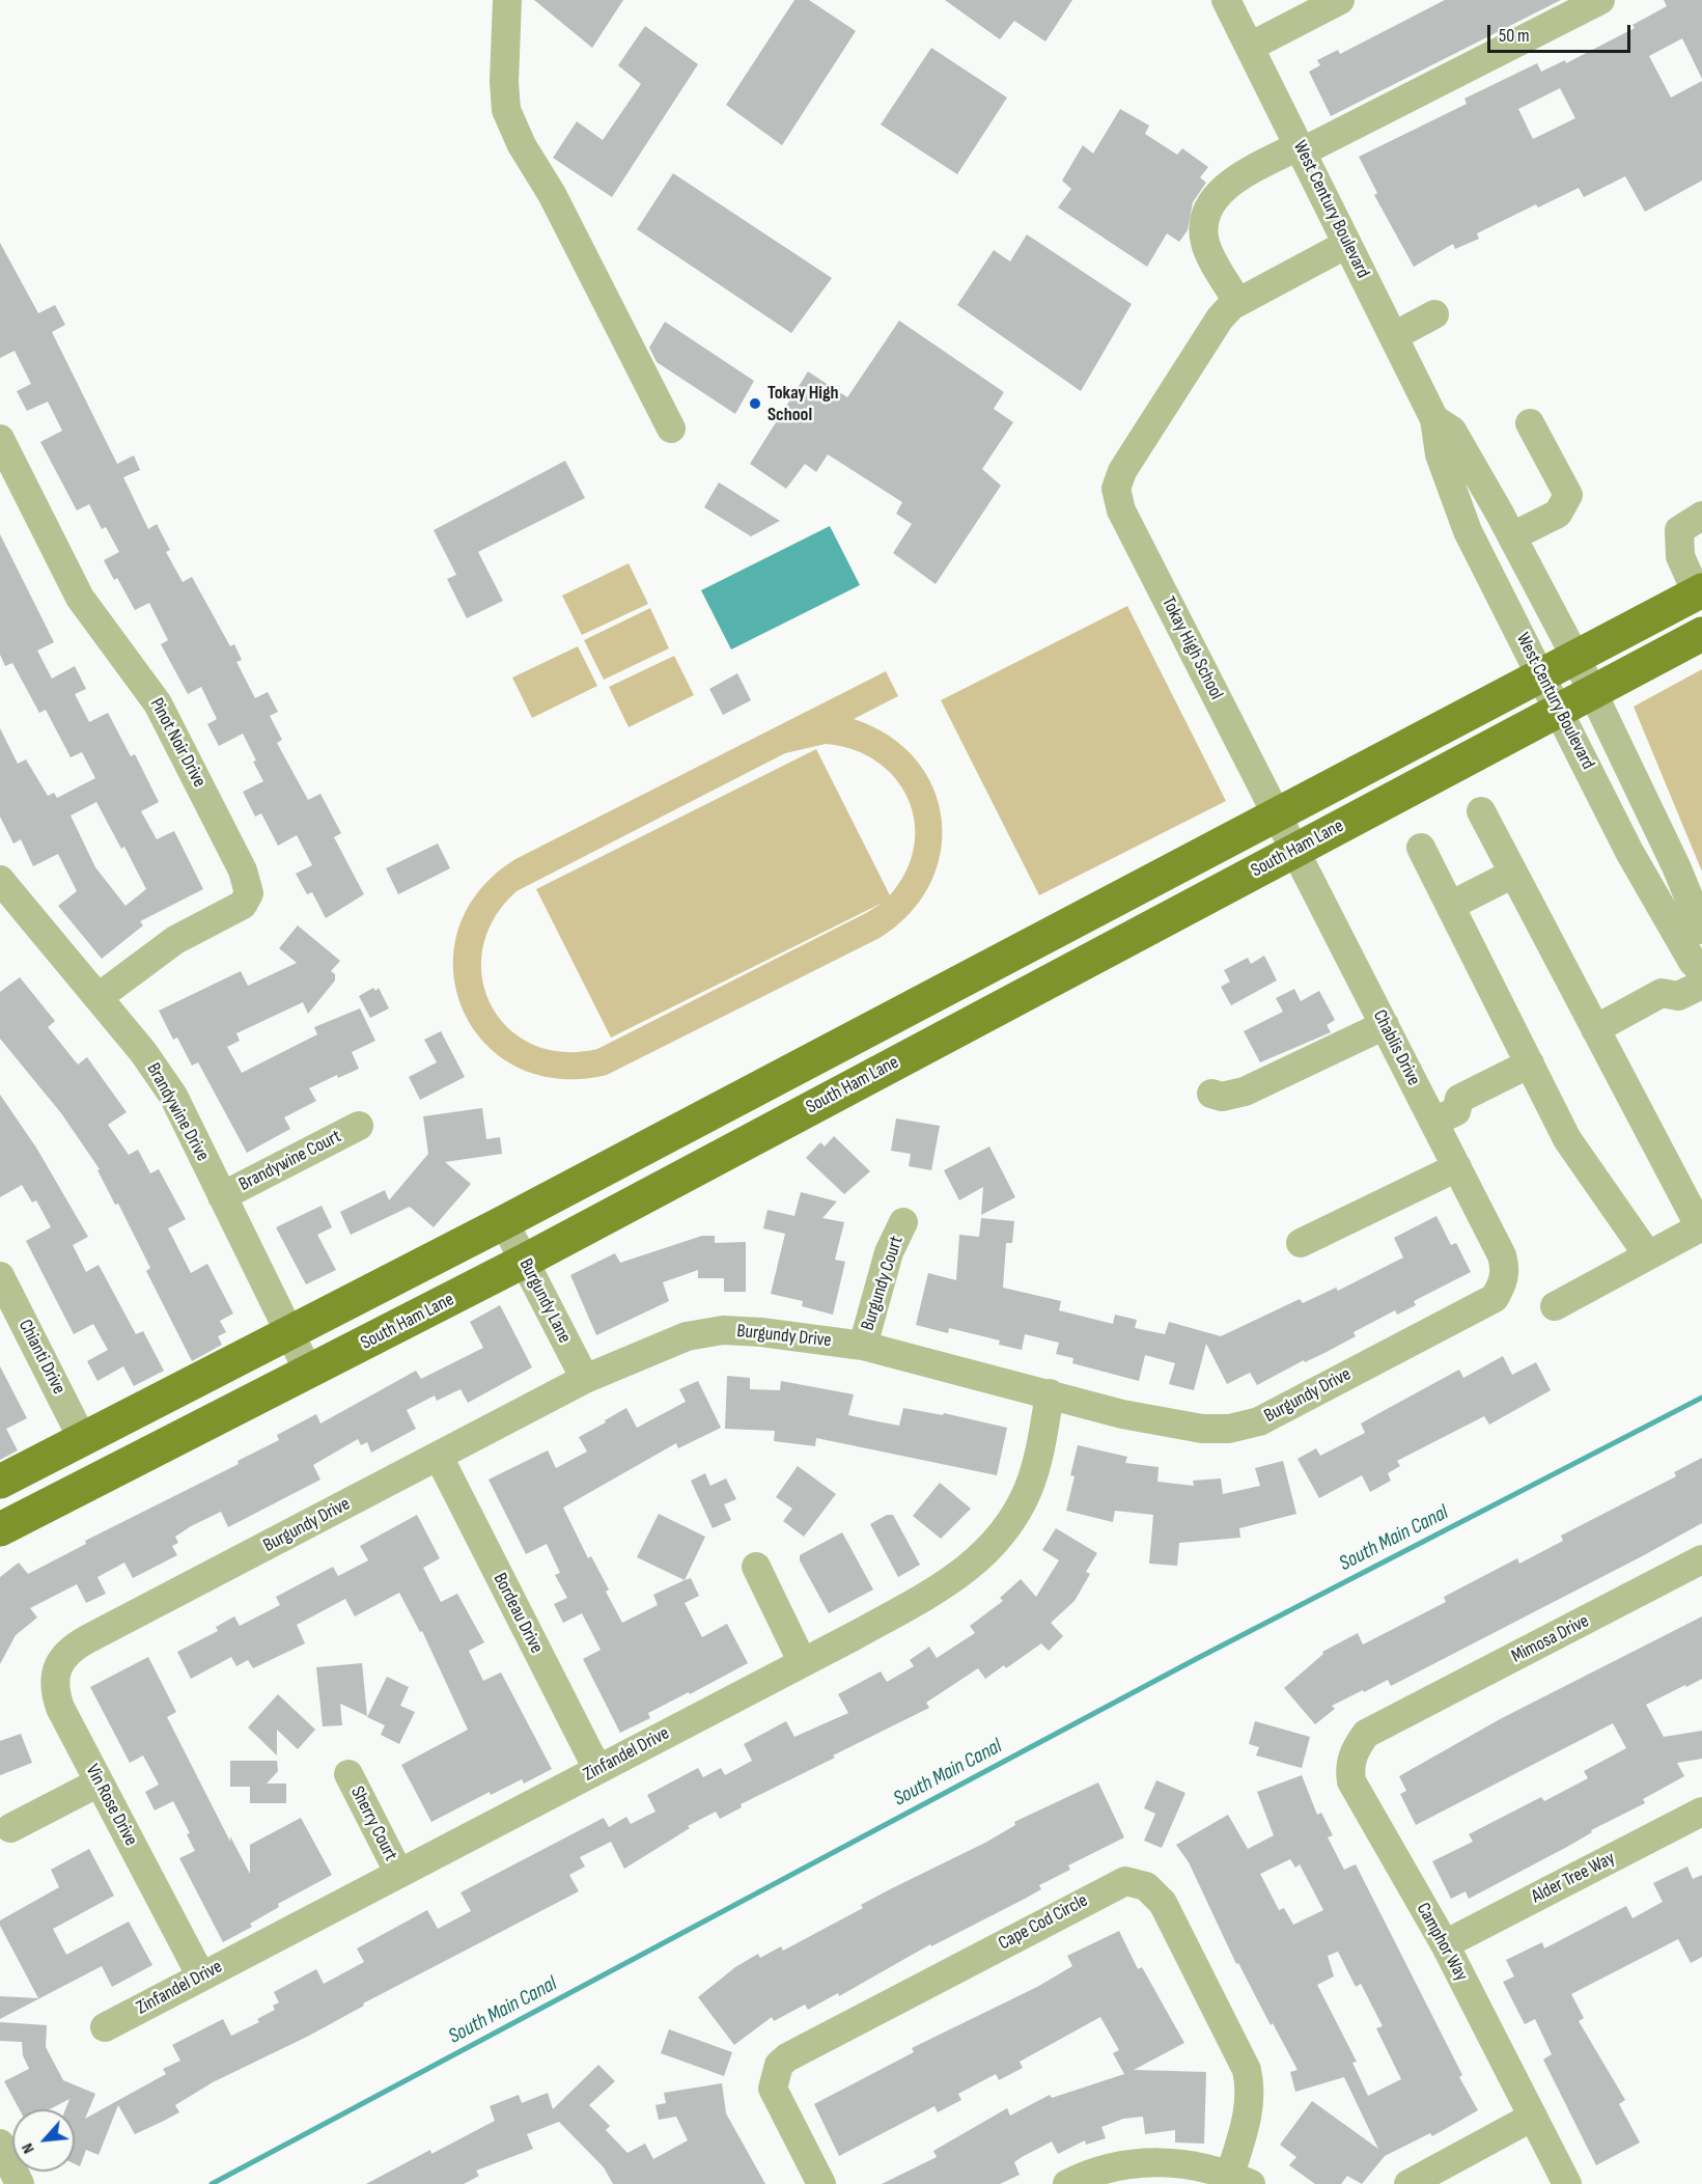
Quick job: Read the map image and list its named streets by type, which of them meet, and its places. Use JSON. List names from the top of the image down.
{
  "streets": {
    "main road": ["South Ham Lane"],
    "street": [
      "West Century Boulevard",
      "Tokay High School",
      "Pinot Noir Drive",
      "Chablis Drive",
      "Brandywine Drive",
      "Brandywine Court",
      "Burgundy Court",
      "Burgundy Lane",
      "Burgundy Drive",
      "Chianti Drive",
      "Bordeau Drive",
      "Mimosa Drive",
      "Zinfandel Drive",
      "Vin Rose Drive",
      "Sherry Court",
      "Alder Tree Way",
      "Cape Cod Circle",
      "Camphor Way"
    ]
  },
  "crossings": [
    ["West Century Boulevard", "Tokay High School"],
    ["West Century Boulevard", "South Ham Lane"],
    ["Tokay High School", "South Ham Lane"],
    ["Tokay High School", "Chablis Drive"],
    ["Pinot Noir Drive", "Brandywine Drive"],
    ["South Ham Lane", "Chablis Drive"],
    ["South Ham Lane", "Brandywine Drive"],
    ["South Ham Lane", "Burgundy Lane"],
    ["South Ham Lane", "Chianti Drive"],
    ["Chablis Drive", "Burgundy Drive"],
    ["Brandywine Drive", "Brandywine Court"],
    ["Burgundy Court", "Burgundy Drive"],
    ["Burgundy Lane", "Burgundy Drive"],
    ["Burgundy Drive", "Bordeau Drive"],
    ["Burgundy Drive", "Zinfandel Drive"],
    ["Burgundy Drive", "Vin Rose Drive"],
    ["Bordeau Drive", "Zinfandel Drive"],
    ["Mimosa Drive", "Camphor Way"],
    ["Zinfandel Drive", "Vin Rose Drive"],
    ["Zinfandel Drive", "Sherry Court"],
    ["Alder Tree Way", "Camphor Way"]
  ],
  "water": ["South Main Canal"],
  "places": ["Tokay High School"],
  "scale_bar": "50 m",
  "north": "bottom left"
}
